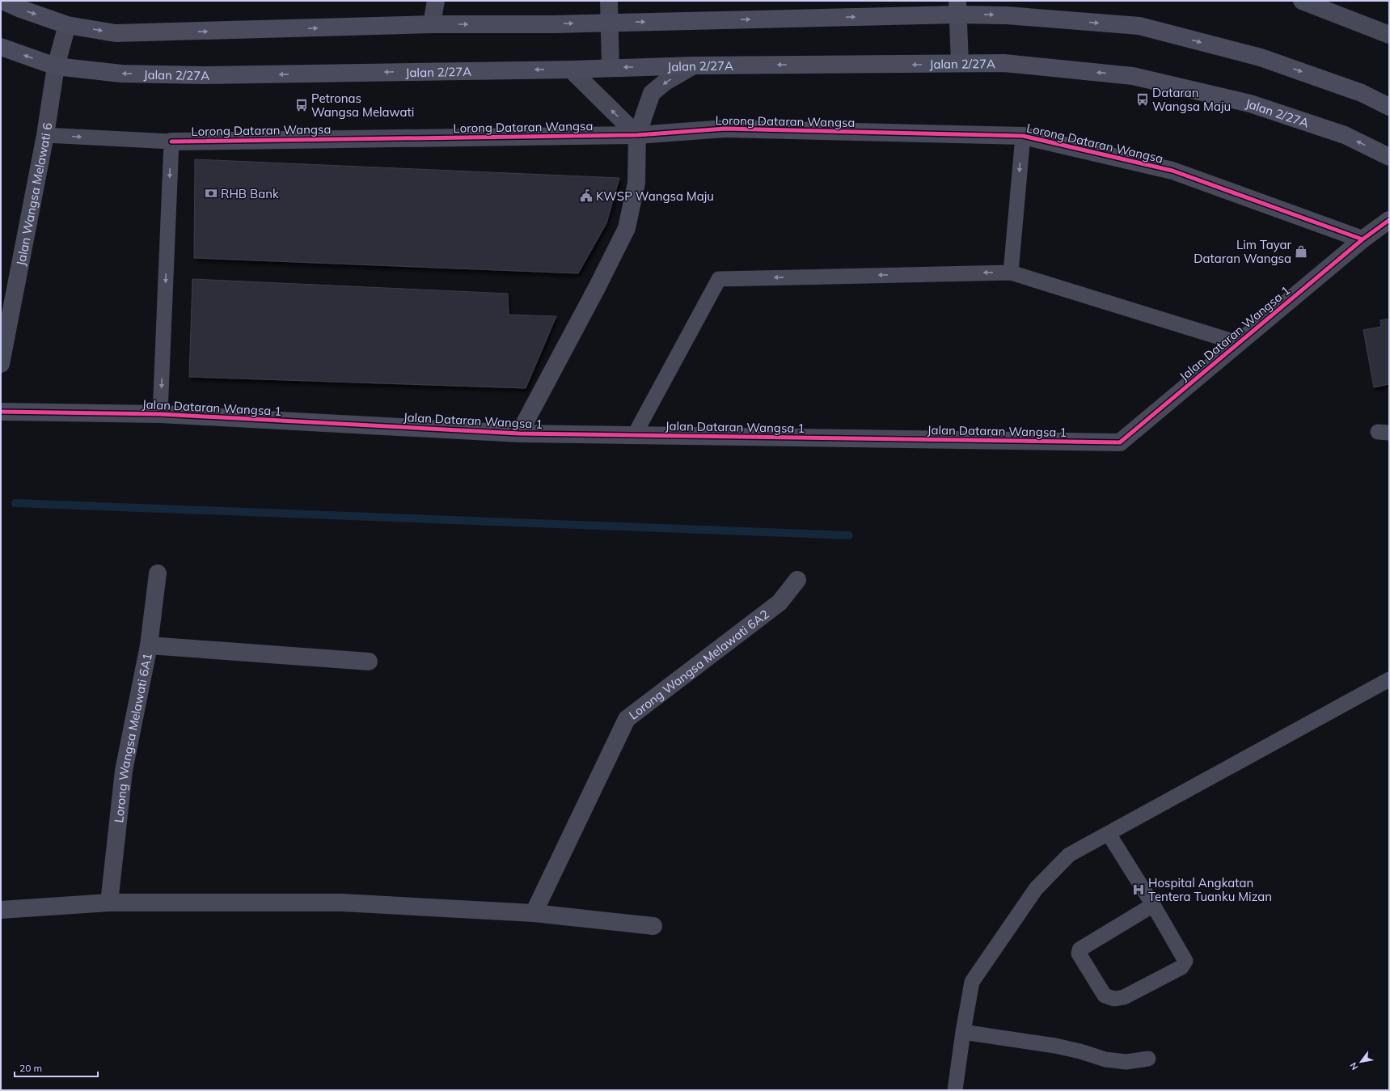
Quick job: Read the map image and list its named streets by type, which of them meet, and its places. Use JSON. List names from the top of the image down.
{
  "streets": {
    "main road": ["Jalan 2/27A"],
    "street": [
      "Lorong Dataran Wangsa",
      "Jalan Wangsa Melawati 6",
      "Jalan Dataran Wangsa 1",
      "Lorong Wangsa Melawati 6A2",
      "Lorong Wangsa Melawati 6A1"
    ]
  },
  "crossings": [
    ["Jalan 2/27A", "Jalan Wangsa Melawati 6"],
    ["Lorong Dataran Wangsa", "Jalan Wangsa Melawati 6"],
    ["Lorong Dataran Wangsa", "Jalan Dataran Wangsa 1"]
  ],
  "places": {
    "bus stop": ["Dataran Wangsa Maju", "Petronas Wangsa Melawati"],
    "bank": ["RHB Bank"],
    "public building": ["KWSP Wangsa Maju"],
    "shop": ["Lim Tayar Dataran Wangsa"],
    "hospital": ["Hospital Angkatan Tentera Tuanku Mizan"]
  },
  "scale_bar": "20 m",
  "north": "bottom left"
}
